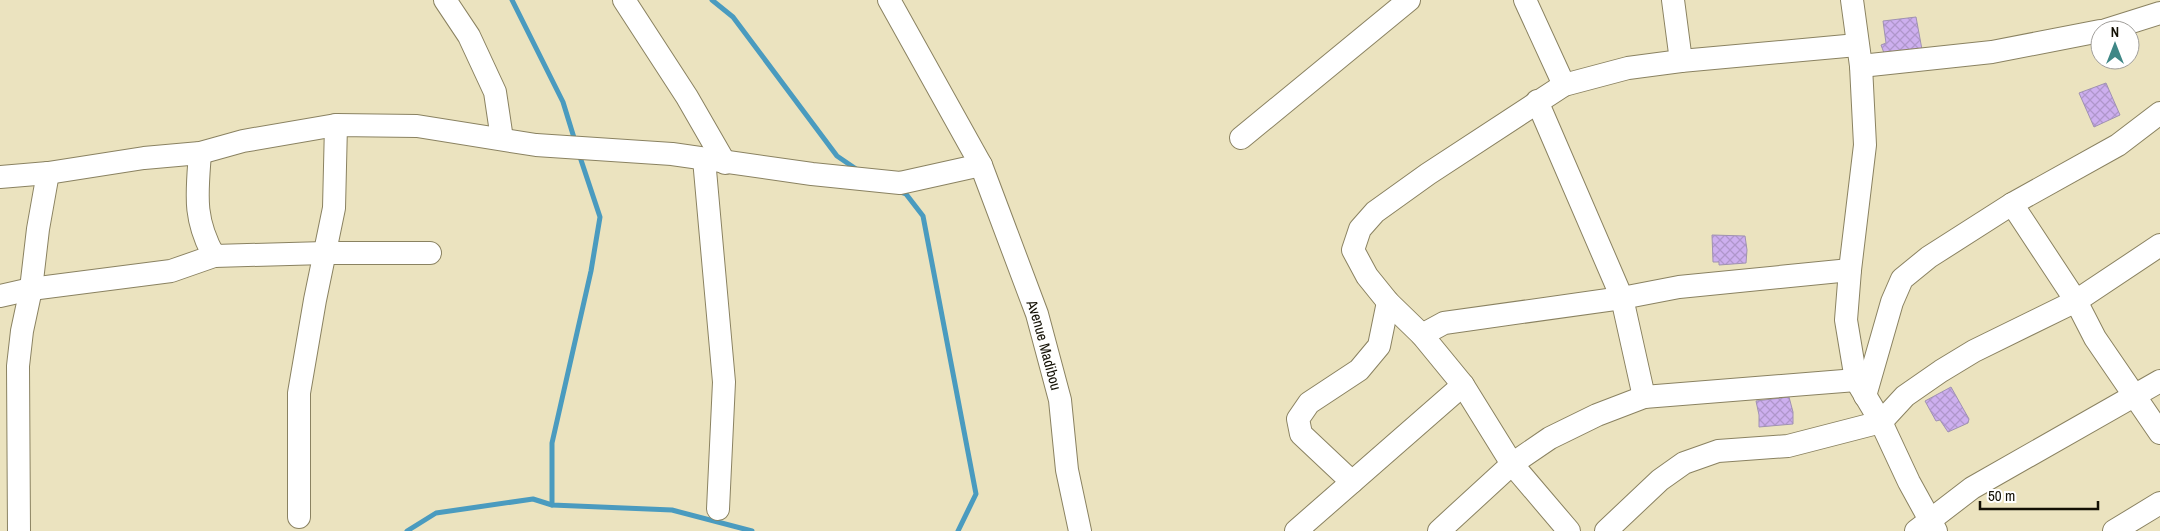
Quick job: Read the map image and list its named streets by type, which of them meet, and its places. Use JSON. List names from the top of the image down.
{
  "streets": {
    "street": ["Avenue Madibou"]
  },
  "scale_bar": "50 m",
  "north": "top"
}
